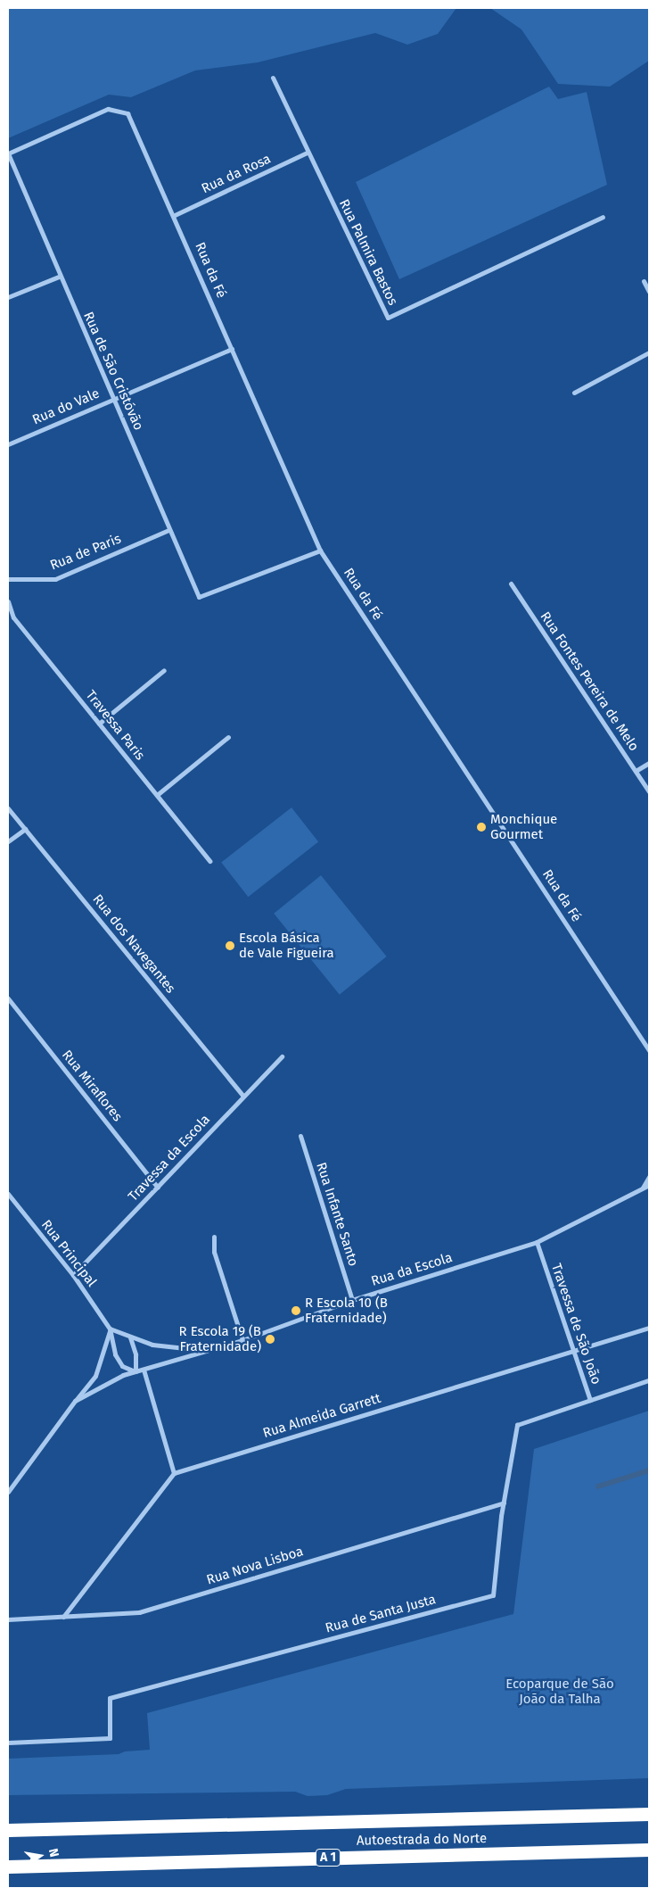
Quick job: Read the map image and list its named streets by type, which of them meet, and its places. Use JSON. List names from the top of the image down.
{
  "streets": {
    "highway": ["Autoestrada do Norte", "A 1"],
    "street": [
      "Rua da Rosa",
      "Rua Palmira Bastos",
      "Rua da Fé",
      "Rua de São Cristóvão",
      "Rua do Vale",
      "Rua de Paris",
      "Rua Fontes Pereira de Melo",
      "Travessa Paris",
      "Rua dos Navegantes",
      "Rua Miraflores",
      "Travessa da Escola",
      "Rua Infante Santo",
      "Rua Principal",
      "Rua da Escola",
      "Travessa de São João",
      "Rua Almeida Garrett",
      "Rua Nova Lisboa",
      "Rua de Santa Justa"
    ]
  },
  "crossings": [
    ["Rua da Rosa", "Rua Palmira Bastos"],
    ["Rua da Rosa", "Rua da Fé"],
    ["Rua da Fé", "Rua de São Cristóvão"],
    ["Rua da Fé", "Rua do Vale"],
    ["Rua de São Cristóvão", "Rua do Vale"],
    ["Rua de São Cristóvão", "Rua de Paris"],
    ["Rua dos Navegantes", "Travessa da Escola"],
    ["Rua Miraflores", "Travessa da Escola"],
    ["Travessa da Escola", "Rua Principal"],
    ["Rua Infante Santo", "Rua da Escola"],
    ["Rua da Escola", "Travessa de São João"],
    ["Travessa de São João", "Rua Almeida Garrett"],
    ["Travessa de São João", "Rua de Santa Justa"],
    ["Rua Nova Lisboa", "Rua de Santa Justa"]
  ],
  "parks": ["Ecoparque de São João da Talha"],
  "places": [
    "Monchique Gourmet",
    "Escola Básica de Vale Figueira",
    "R Escola 10 (B Fraternidade)",
    "R Escola 19 (B Fraternidade)"
  ],
  "north": "right"
}
